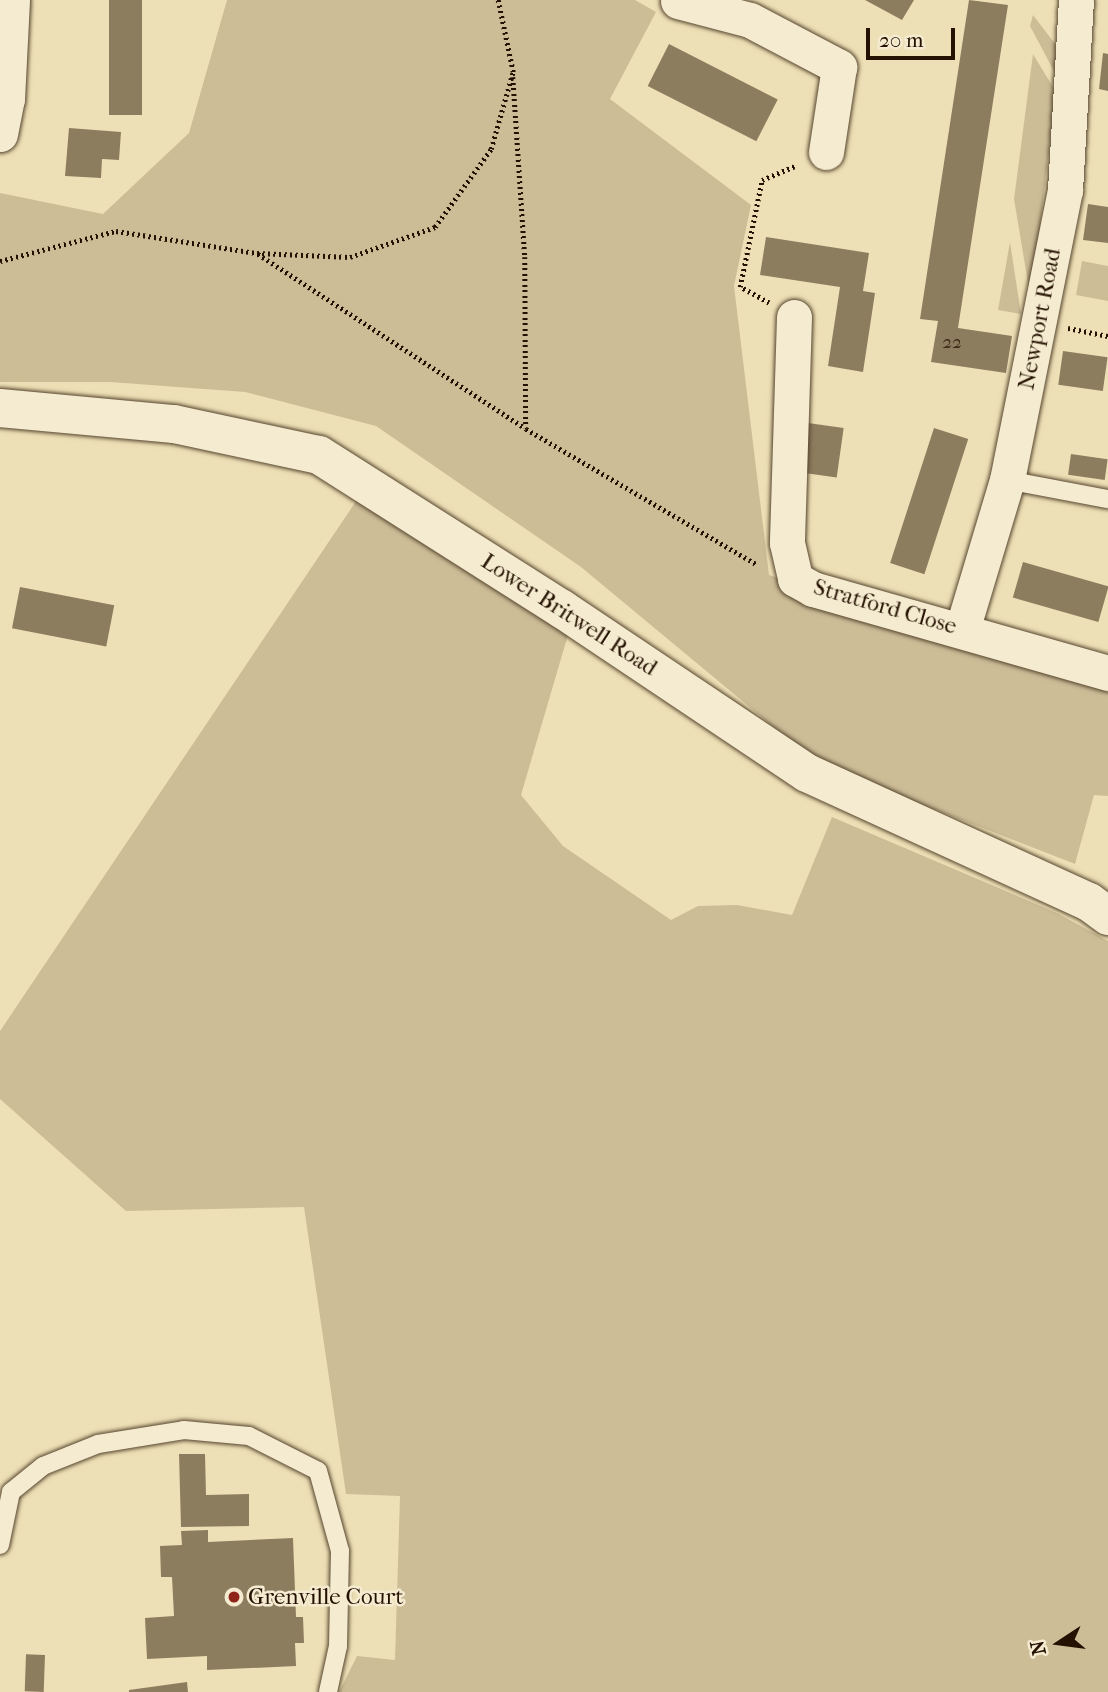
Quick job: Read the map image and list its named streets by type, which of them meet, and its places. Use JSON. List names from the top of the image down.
{
  "streets": {
    "street": ["Newport Road", "Stratford Close", "Lower Britwell Road"]
  },
  "crossings": [
    ["Newport Road", "Stratford Close"]
  ],
  "places": ["Grenville Court"],
  "house_numbers": ["22"],
  "scale_bar": "20 m",
  "north": "left"
}
